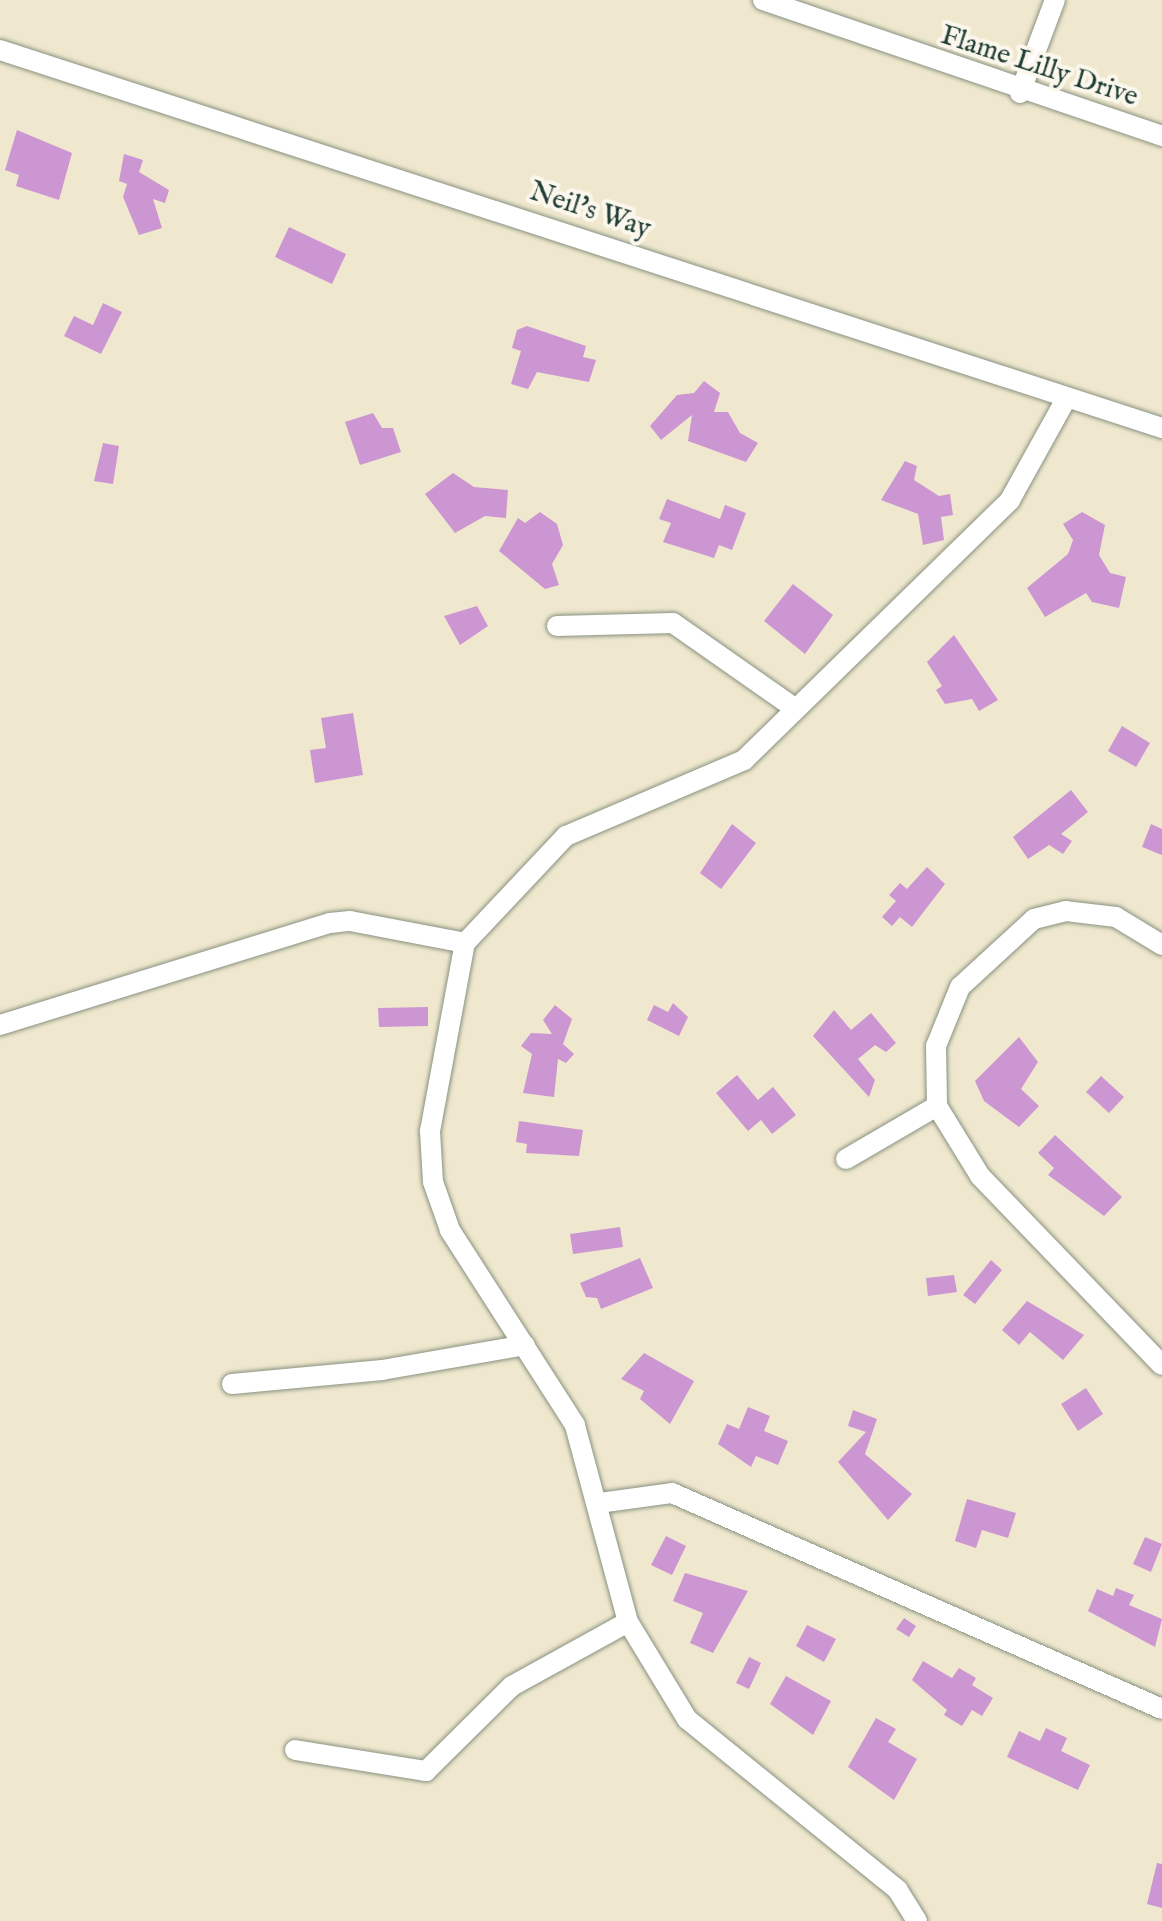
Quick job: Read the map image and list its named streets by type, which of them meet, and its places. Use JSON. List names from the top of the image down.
{
  "streets": {
    "street": ["Flame Lilly Drive", "Neil's Way"]
  }
}
